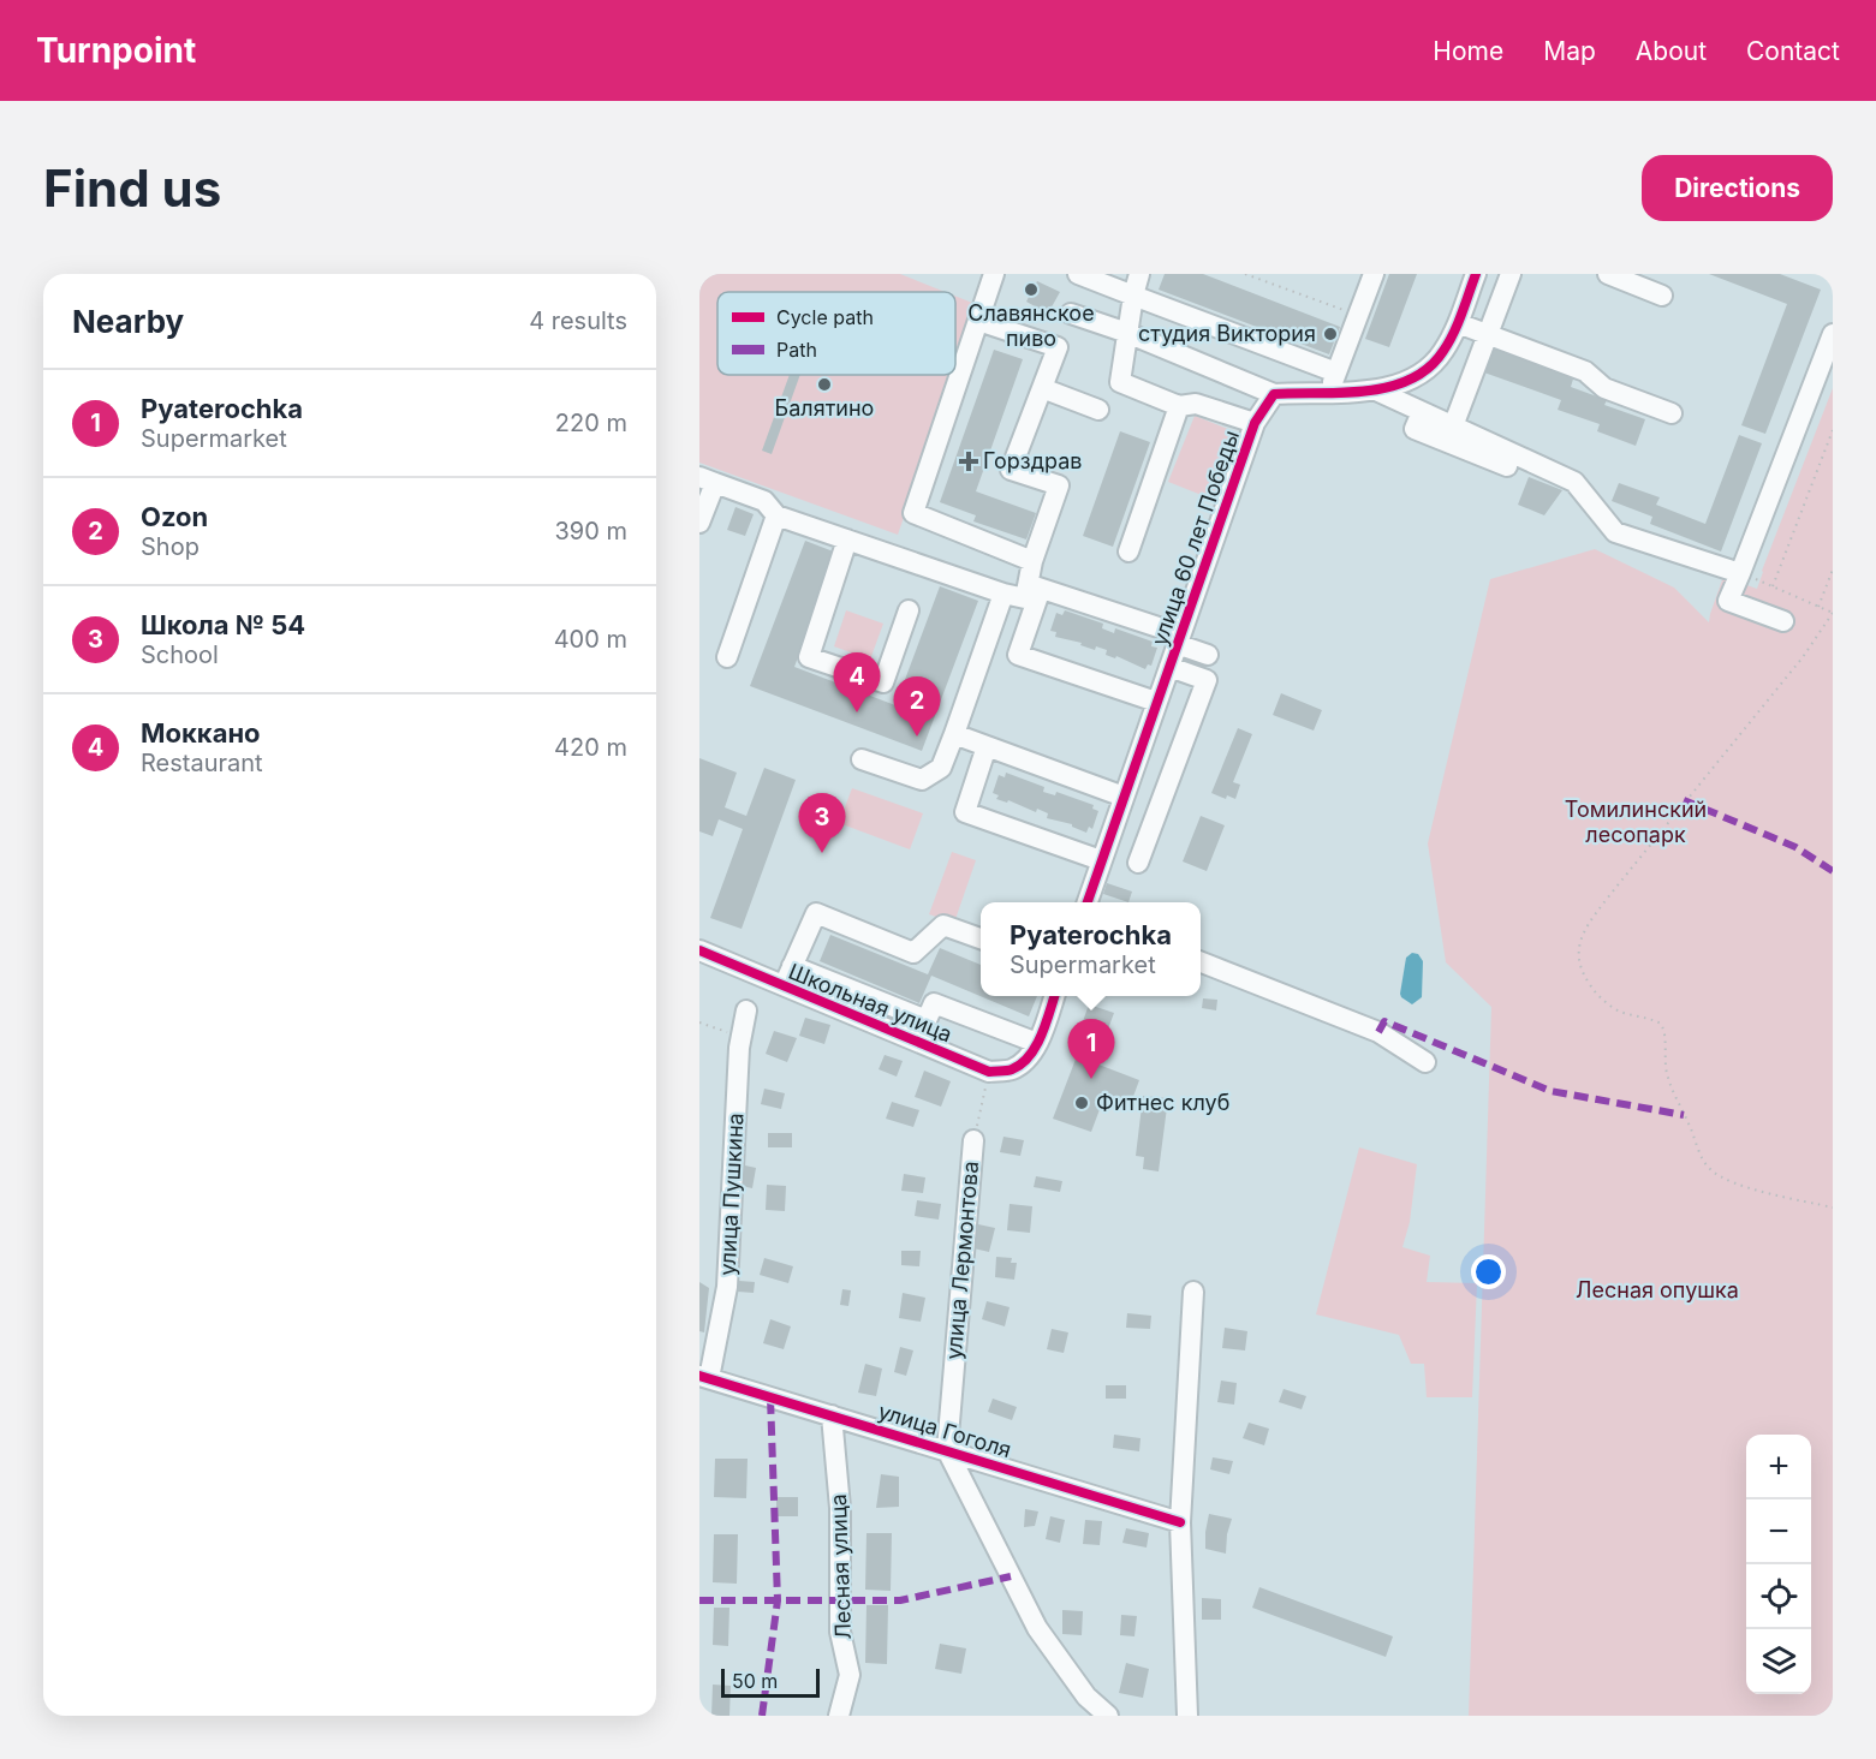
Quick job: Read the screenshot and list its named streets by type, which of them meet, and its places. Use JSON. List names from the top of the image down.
{
  "streets": {
    "street": [
      "улица 60 лет Победы",
      "Школьная улица",
      "улица Пушкина",
      "улица Лермонтова",
      "улица Гоголя",
      "Лесная улица"
    ]
  },
  "crossings": [
    ["Школьная улица", "улица Лермонтова"],
    ["улица Пушкина", "улица Гоголя"],
    ["улица Лермонтова", "улица Гоголя"],
    ["улица Гоголя", "Лесная улица"]
  ],
  "parks": ["Томилинский лесопарк", "Лесная опушка"],
  "places": {
    "other": [
      "Славянское пиво",
      "студия Виктория",
      "Балятино",
      "Фитнес клуб"
    ],
    "health": ["Горздрав"]
  },
  "legend": ["Cycle path", "Path"],
  "scale_bar": "50 m",
  "page": {
    "header": "Turnpoint",
    "nav": [
      "Home",
      "Map",
      "About",
      "Contact"
    ],
    "buttons": "Directions",
    "title": "Find us",
    "heading": ["Nearby", "4 results"],
    "list": [
      {
        "mark": "1",
        "name": "Pyaterochka",
        "note": "Supermarket",
        "value": "220 m"
      },
      {
        "mark": "2",
        "name": "Ozon",
        "note": "Shop",
        "value": "390 m"
      },
      {
        "mark": "3",
        "name": "Школа № 54",
        "note": "School",
        "value": "400 m"
      },
      {
        "mark": "4",
        "name": "Моккано",
        "note": "Restaurant",
        "value": "420 m"
      }
    ],
    "pins": [
      "4",
      "2",
      "3",
      "1"
    ],
    "popup": ["Pyaterochka", "Supermarket"],
    "map_buttons": ["+", "−"],
    "scale": "50 m"
  }
}
